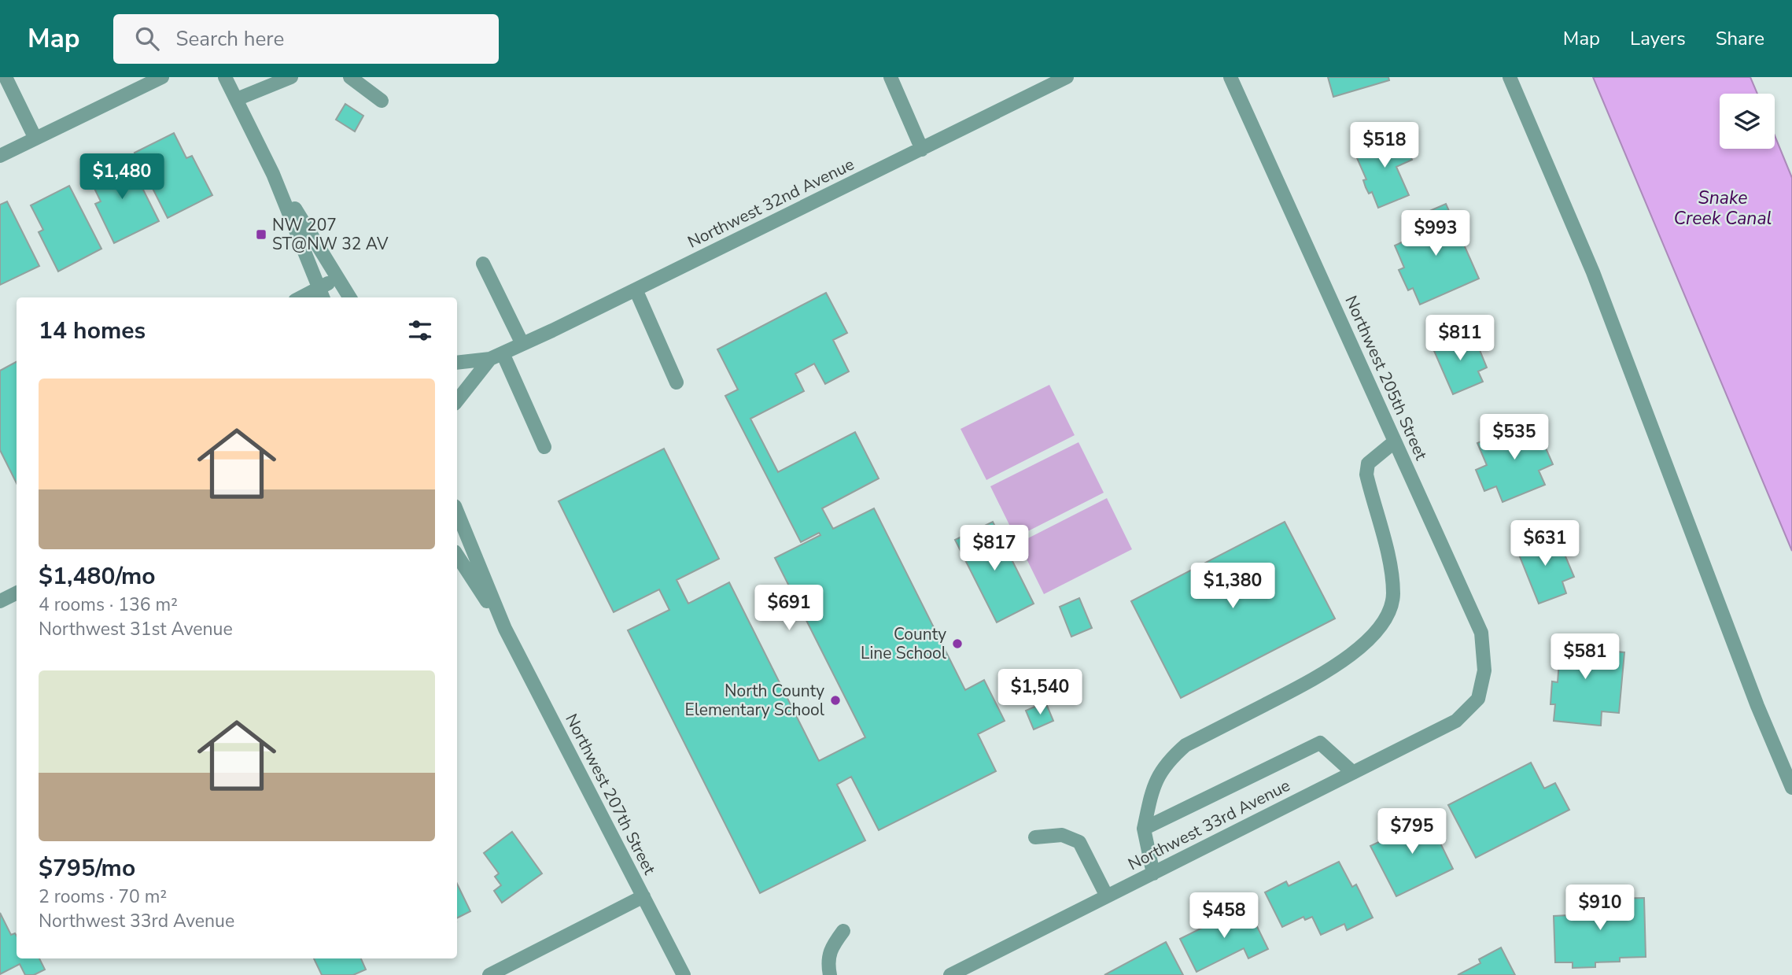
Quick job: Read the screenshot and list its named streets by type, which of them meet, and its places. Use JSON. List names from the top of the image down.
{
  "streets": {
    "street": [
      "Northwest 32nd Avenue",
      "Northwest 205th Street",
      "Northwest 207th Street",
      "Northwest 33rd Avenue"
    ]
  },
  "crossings": [
    ["Northwest 205th Street", "Northwest 33rd Avenue"]
  ],
  "water": ["Snake Creek Canal"],
  "places": {
    "transit": ["NW 207 ST@NW 32 AV"],
    "other": ["County Line School", "North County Elementary School"]
  },
  "page": {
    "header": "Map",
    "search": "Search here",
    "nav": ["Map", "Layers", "Share"],
    "price": [
      "$518",
      "$1,480",
      "$993",
      "$811",
      "$535",
      "$631",
      "$817",
      "$1,380",
      "$691",
      "$581",
      "$1,540",
      "$795",
      "$910",
      "$458"
    ],
    "heading": "14 homes",
    "list": [
      {
        "name": "$1,480/mo",
        "note": "4 rooms · 136 m² · Northwest 31st Avenue"
      },
      {
        "name": "$795/mo",
        "note": "2 rooms · 70 m² · Northwest 33rd Avenue"
      }
    ]
  }
}
